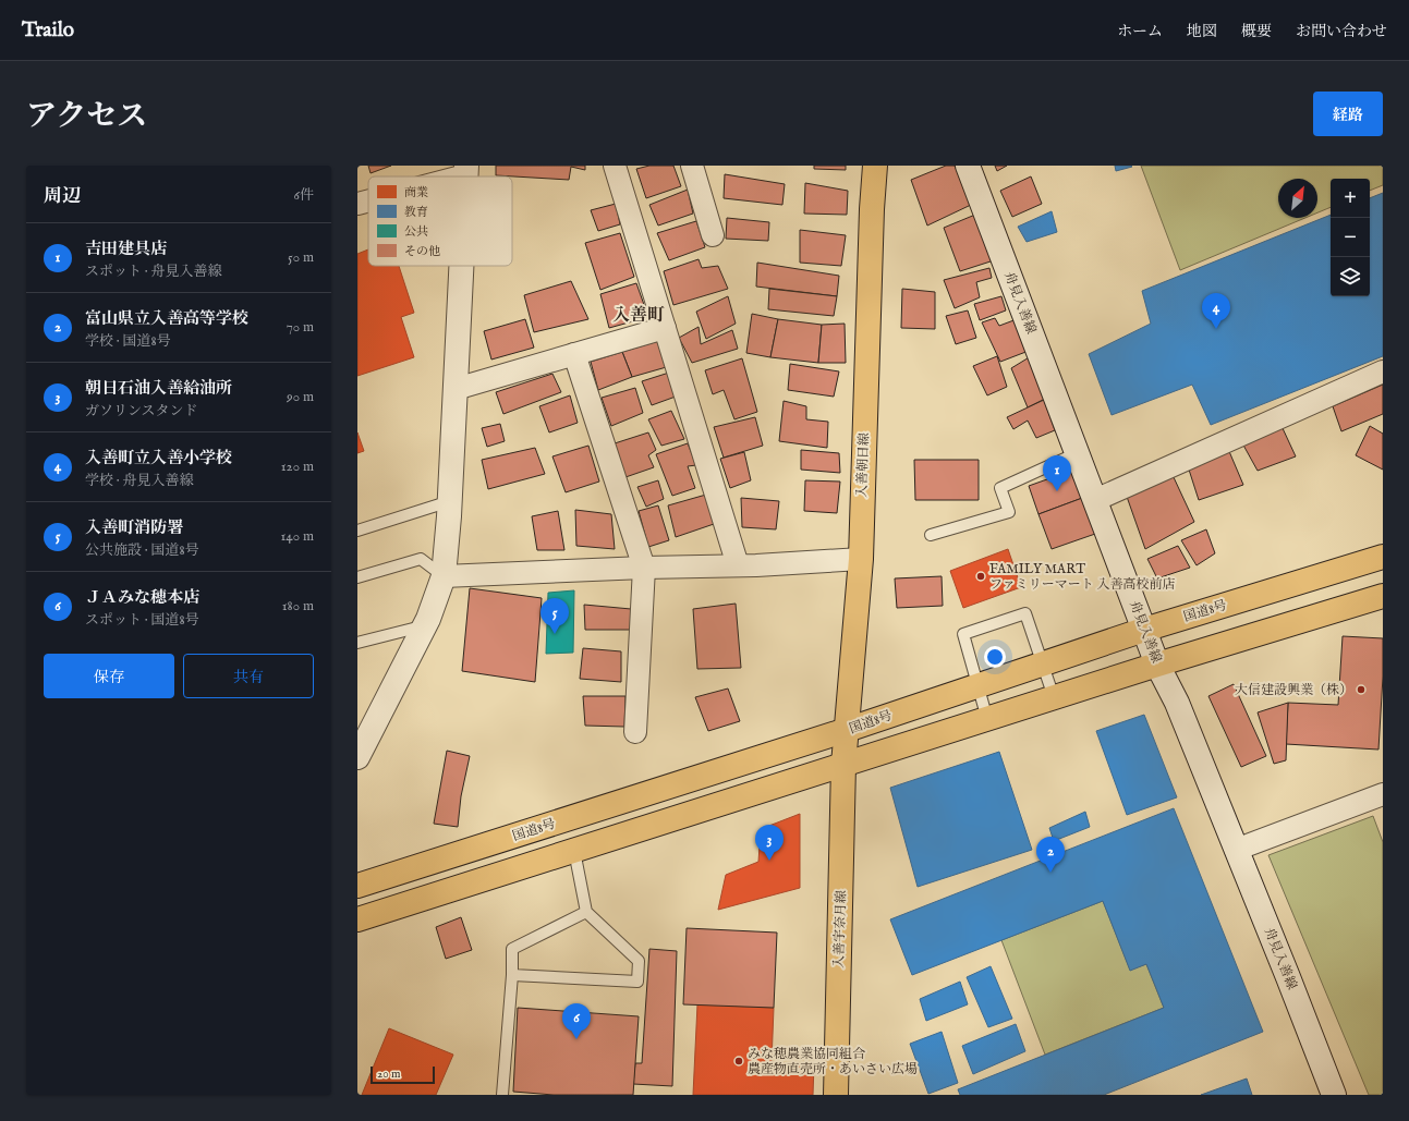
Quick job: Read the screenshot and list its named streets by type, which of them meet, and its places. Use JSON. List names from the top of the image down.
{
  "streets": {
    "main road": [
      "舟見入善線",
      "入善朝日線",
      "国道8号",
      "入善宇奈月線"
    ]
  },
  "crossings": [
    ["舟見入善線", "国道8号"],
    ["入善朝日線", "国道8号"],
    ["入善朝日線", "入善宇奈月線"]
  ],
  "districts": ["入善町"],
  "places": ["FAMILY MART ファミリーマート 入善高校前店", "大信建設興業（株）", "みな穂農業協同組合 農産物直売所・あいさい広場"],
  "legend": [
    "商業",
    "教育",
    "公共",
    "その他"
  ],
  "scale_bar": "20 m",
  "north": "top right",
  "page": {
    "header": "Trailo",
    "nav": [
      "ホーム",
      "地図",
      "概要",
      "お問い合わせ"
    ],
    "title": "アクセス",
    "buttons": [
      "経路",
      ["保存", "共有"]
    ],
    "heading": ["周辺", "6件"],
    "map_buttons": ["+", "−"],
    "list": [
      {
        "mark": "1",
        "name": "吉田建具店",
        "note": "スポット · 舟見入善線",
        "value": "50 m"
      },
      {
        "mark": "2",
        "name": "富山県立入善高等学校",
        "note": "学校 · 国道8号",
        "value": "70 m"
      },
      {
        "mark": "3",
        "name": "朝日石油入善給油所",
        "note": "ガソリンスタンド",
        "value": "90 m"
      },
      {
        "mark": "4",
        "name": "入善町立入善小学校",
        "note": "学校 · 舟見入善線",
        "value": "120 m"
      },
      {
        "mark": "5",
        "name": "入善町消防署",
        "note": "公共施設 · 国道8号",
        "value": "140 m"
      },
      {
        "mark": "6",
        "name": "ＪＡみな穂本店",
        "note": "スポット · 国道8号",
        "value": "180 m"
      }
    ],
    "pins": [
      "4",
      "1",
      "5",
      "3",
      "2",
      "6"
    ],
    "scale": "20 m"
  }
}
